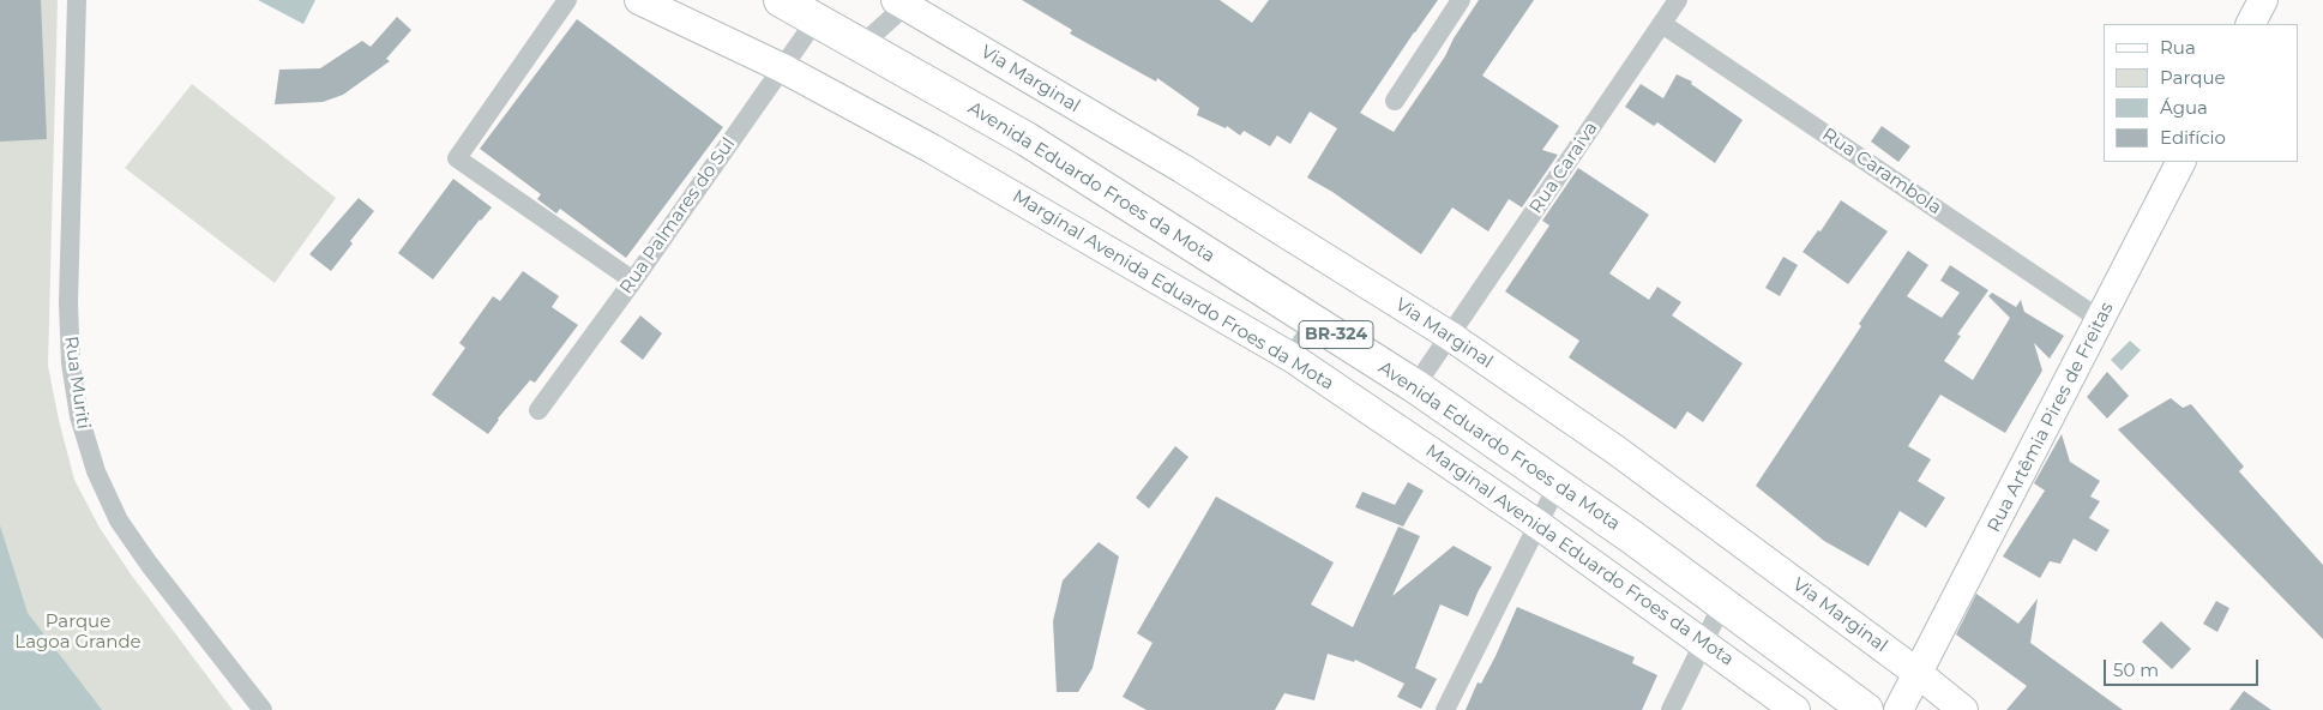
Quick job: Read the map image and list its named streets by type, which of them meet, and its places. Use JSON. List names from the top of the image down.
{
  "streets": {
    "highway": ["Avenida Eduardo Froes da Mota", "BR-324"],
    "street": [
      "Via Marginal",
      "Rua Caraiva",
      "Rua Carambola",
      "Rua Palmares do Sul",
      "Marginal Avenida Eduardo Froes da Mota",
      "Rua Muriti",
      "Rua Artêmia Pires de Freitas"
    ]
  },
  "crossings": [
    ["Via Marginal", "Rua Caraiva"],
    ["Via Marginal", "Rua Artêmia Pires de Freitas"],
    ["Rua Caraiva", "Rua Carambola"],
    ["Rua Caraiva", "Avenida Eduardo Froes da Mota"],
    ["Rua Carambola", "Rua Artêmia Pires de Freitas"],
    ["Avenida Eduardo Froes da Mota", "Rua Palmares do Sul"],
    ["Rua Palmares do Sul", "Marginal Avenida Eduardo Froes da Mota"]
  ],
  "parks": ["Parque Lagoa Grande"],
  "legend": [
    "Rua",
    "Parque",
    "Água",
    "Edifício"
  ],
  "scale_bar": "50 m"
}
